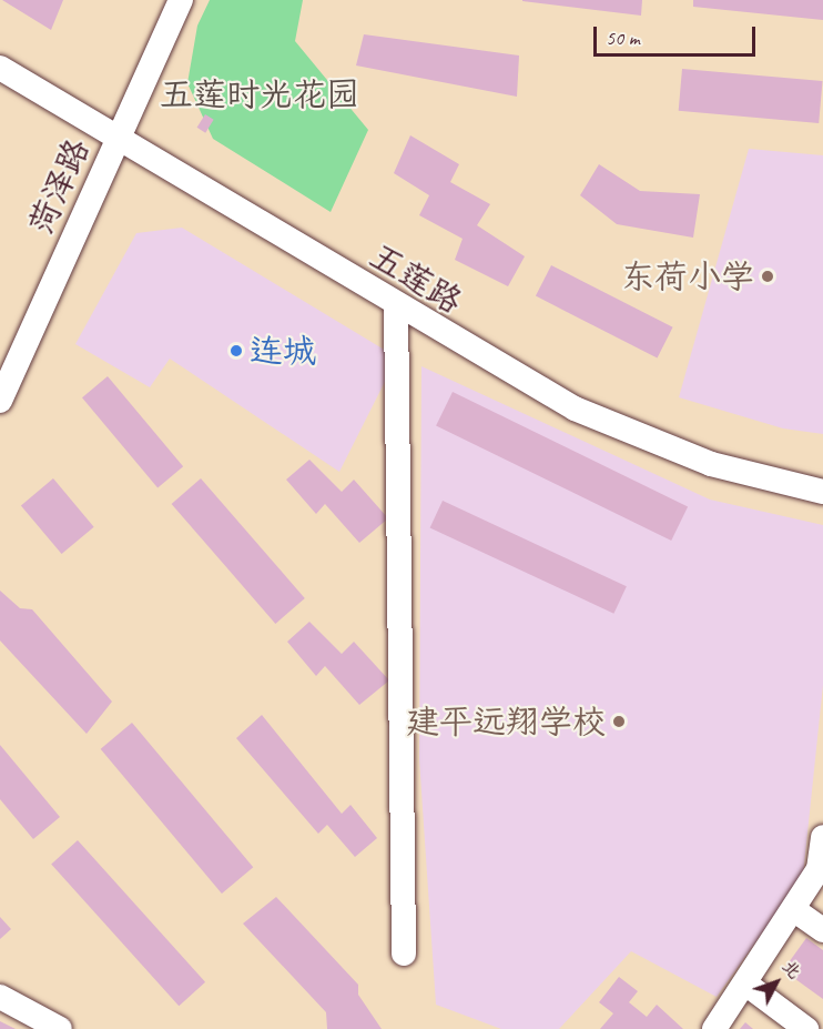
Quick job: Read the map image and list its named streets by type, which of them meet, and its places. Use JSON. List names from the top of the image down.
{
  "streets": {
    "street": ["菏泽路", "五莲路"]
  },
  "crossings": [
    ["菏泽路", "五莲路"]
  ],
  "parks": ["五莲时光花园"],
  "places": ["东荷小学", "连城", "建平远翔学校"],
  "scale_bar": "50 m",
  "north": "top right"
}
